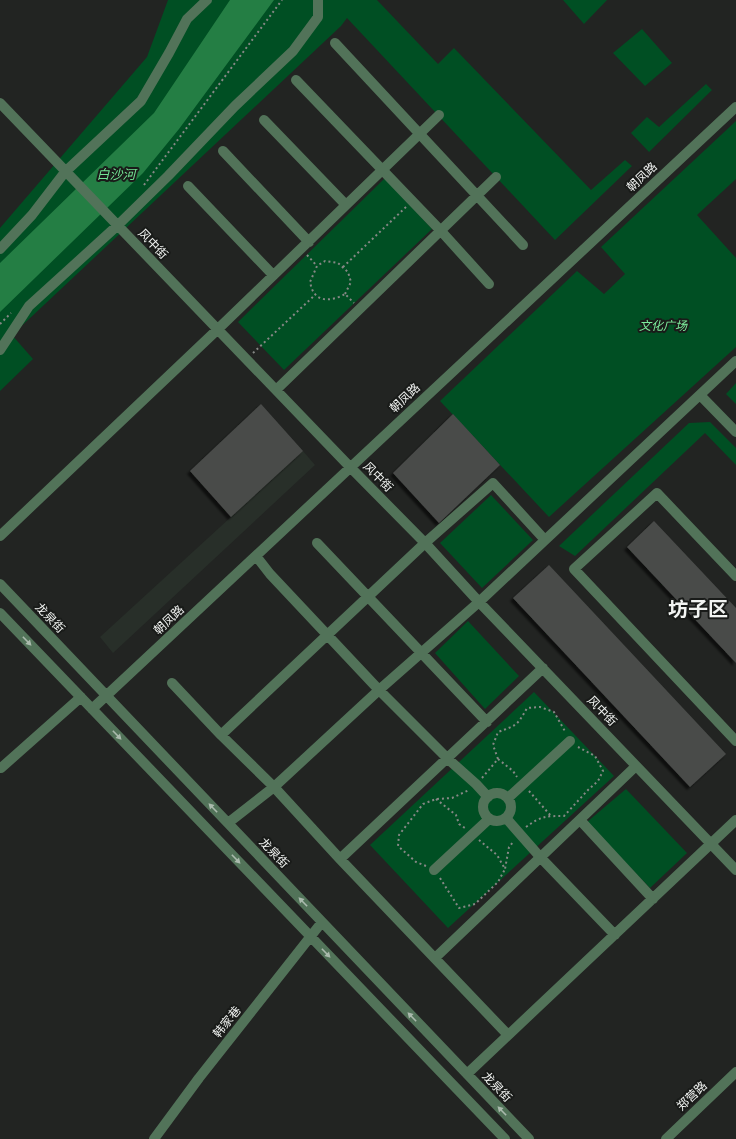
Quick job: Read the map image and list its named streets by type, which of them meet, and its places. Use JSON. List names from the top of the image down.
{
  "streets": {
    "street": [
      "朝凤路",
      "风中街",
      "龙泉街",
      "韩家巷",
      "郑营路"
    ]
  },
  "crossings": [
    ["朝凤路", "风中街"],
    ["朝凤路", "龙泉街"],
    ["龙泉街", "韩家巷"]
  ],
  "districts": ["坊子区"],
  "water": ["白沙河"],
  "parks": ["文化广场"]
}
